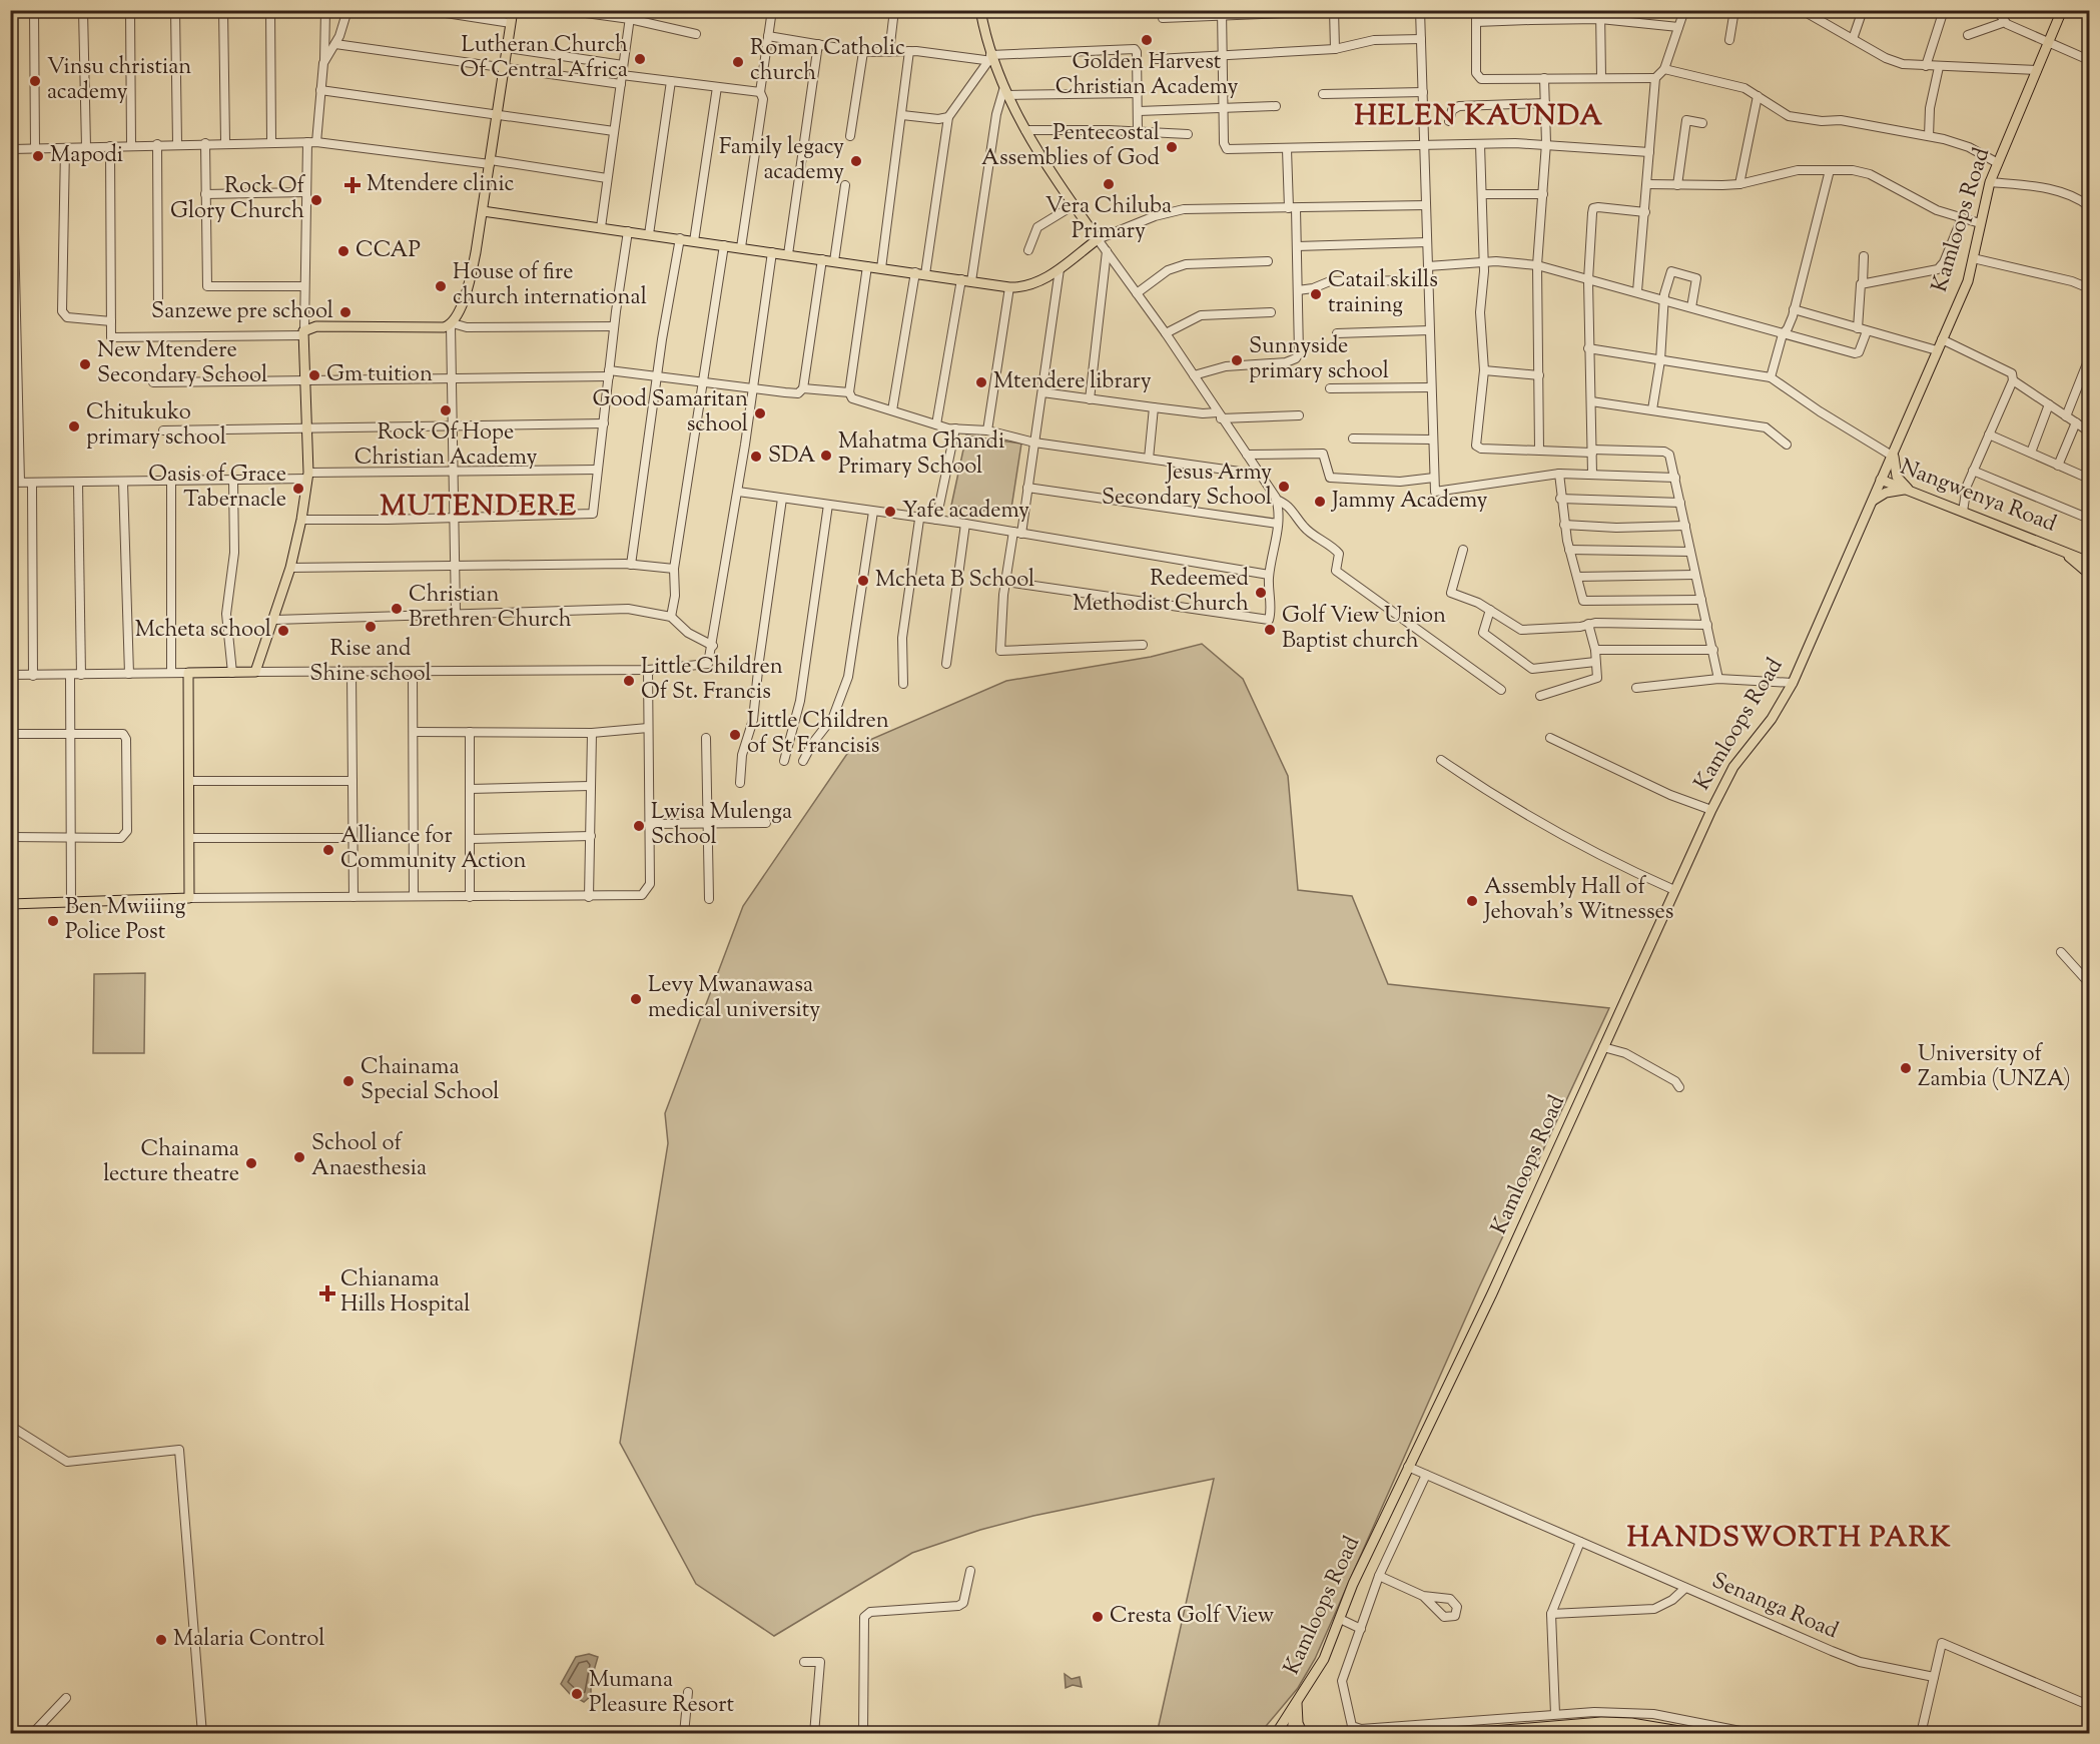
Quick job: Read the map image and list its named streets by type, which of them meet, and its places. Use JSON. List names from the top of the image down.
{
  "streets": {
    "main road": ["Kamloops Road", "Nangwenya Road"],
    "street": ["Senanga Road"]
  },
  "crossings": [
    ["Kamloops Road", "Nangwenya Road"],
    ["Kamloops Road", "Senanga Road"]
  ],
  "districts": ["HELEN KAUNDA", "MUTENDERE", "HANDSWORTH PARK"],
  "places": {
    "other": [
      "Golden Harvest Christian Academy",
      "Lutheran Church Of Central Africa",
      "Roman Catholic church",
      "Vinsu christian academy",
      "Pentecostal Assemblies of God",
      "Mapodi",
      "Family legacy academy",
      "Vera Chiluba Primary",
      "Rock Of Glory Church",
      "CCAP",
      "House of fire church international",
      "Catail skills training",
      "Sanzewe pre school",
      "Sunnyside primary school",
      "New Mtendere Secondary School",
      "Gm tuition",
      "Mtendere library",
      "Rock Of Hope Christian Academy",
      "Good Samaritan school",
      "Chitukuko primary school",
      "Mahatma Ghandi Primary School",
      "SDA",
      "Jesus Army Secondary School",
      "Oasis of Grace Tabernacle",
      "Jammy Academy",
      "Yafe academy",
      "Mcheta B School",
      "Redeemed Methodist Church",
      "Christian Brethren Church",
      "Rise and Shine school",
      "Golf View Union Baptist church",
      "Mcheta school",
      "Little Children Of St. Francis",
      "Little Children of St Francisis",
      "Lwisa Mulenga School",
      "Alliance for Community Action",
      "Assembly Hall of Jehovah's Witnesses",
      "Ben Mwiiing Police Post",
      "Levy Mwanawasa medical university",
      "University of Zambia (UNZA)",
      "Chainama Special School",
      "School of Anaesthesia",
      "Chainama lecture theatre",
      "Cresta Golf View",
      "Malaria Control",
      "Mumana Pleasure Resort"
    ],
    "health": ["Mtendere clinic", "Chianama Hills Hospital"]
  }
}
